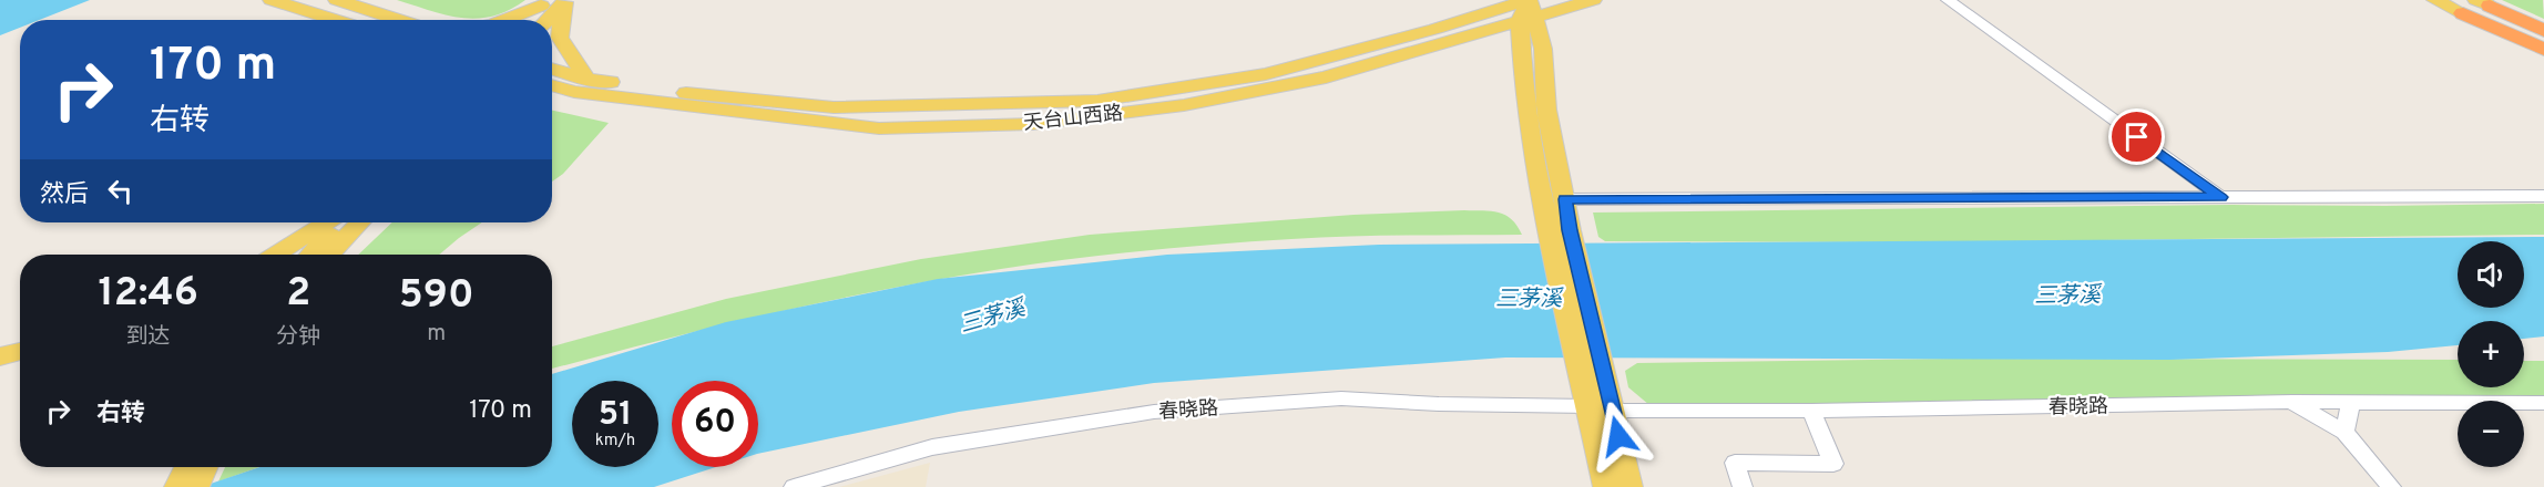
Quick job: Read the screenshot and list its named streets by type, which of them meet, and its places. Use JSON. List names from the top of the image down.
{
  "streets": {
    "main road": ["天台山西路"],
    "street": ["春晓路"]
  },
  "water": ["三茅溪"],
  "page": {
    "turn": ["170 m", "右转"],
    "then": "然后",
    "map_buttons": ["+", "−"],
    "eta": [
      "12:46",
      "到达",
      "2",
      "分钟",
      "590",
      "m"
    ],
    "list": [
      {
        "name": "右转",
        "value": "170 m"
      }
    ],
    "speed": "51 km/h",
    "limit": "60"
  }
}
